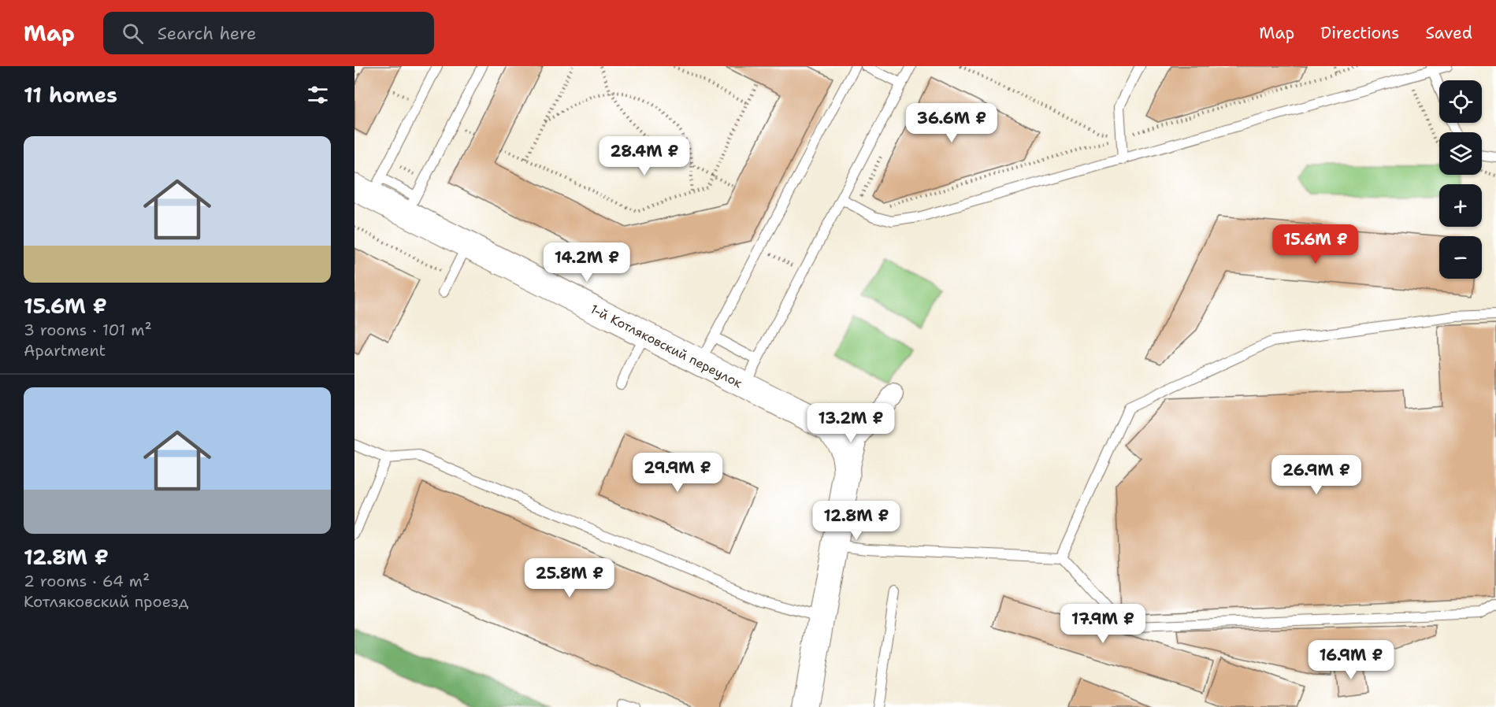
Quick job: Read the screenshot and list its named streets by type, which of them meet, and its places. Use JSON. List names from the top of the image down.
{
  "streets": {
    "street": ["1-й Котляковский переулок"]
  },
  "page": {
    "header": "Map",
    "search": "Search here",
    "nav": ["Map", "Directions", "Saved"],
    "heading": "11 homes",
    "map_buttons": ["+", "−"],
    "price": [
      "36.6M ₽",
      "28.4M ₽",
      "15.6M ₽",
      "14.2M ₽",
      "13.2M ₽",
      "29.9M ₽",
      "26.9M ₽",
      "12.8M ₽",
      "25.8M ₽",
      "17.9M ₽",
      "16.9M ₽"
    ],
    "list": [
      {
        "name": "15.6M ₽",
        "note": "3 rooms · 101 m² · Apartment"
      },
      {
        "name": "12.8M ₽",
        "note": "2 rooms · 64 m² · Котляковский проезд"
      }
    ]
  }
}
